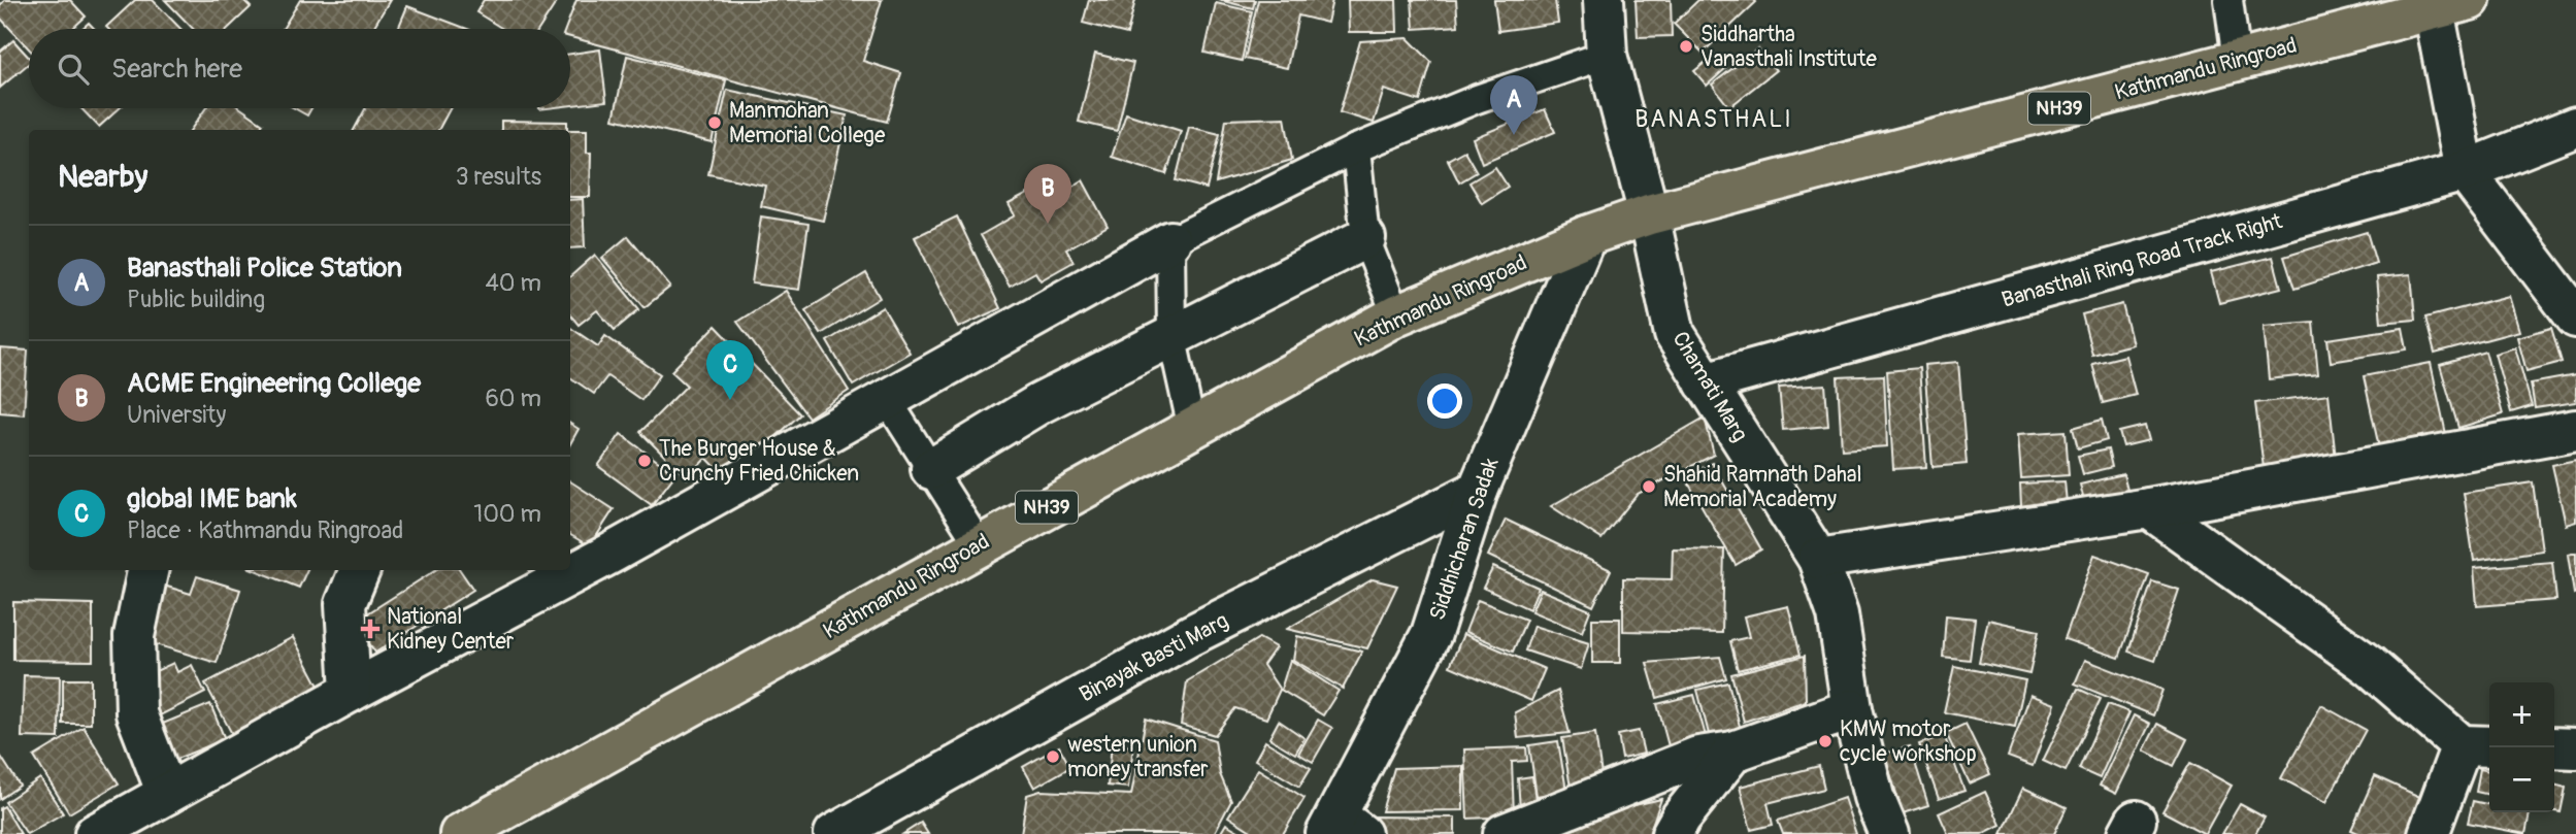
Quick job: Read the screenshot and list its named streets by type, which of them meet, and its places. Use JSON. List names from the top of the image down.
{
  "streets": {
    "highway": ["Kathmandu Ringroad", "NH39"],
    "street": [
      "Banasthali Ring Road Track Right",
      "Chamati Marg",
      "Siddhicharan Sadak",
      "Binayak Basti Marg"
    ]
  },
  "crossings": [
    ["Kathmandu Ringroad", "Chamati Marg"],
    ["Kathmandu Ringroad", "Siddhicharan Sadak"],
    ["Banasthali Ring Road Track Right", "Chamati Marg"],
    ["Siddhicharan Sadak", "Binayak Basti Marg"]
  ],
  "districts": ["BANASTHALI"],
  "places": {
    "other": [
      "Siddhartha Vanasthali Institute",
      "Manmohan Memorial College",
      "The Burger House & Crunchy Fried Chicken",
      "Shahid Ramnath Dahal Memorial Academy",
      "KMW motor cycle workshop",
      "western union money transfer"
    ],
    "health": ["National Kidney Center"]
  },
  "page": {
    "search": "Search here",
    "pins": ["A", "B", "C"],
    "heading": ["Nearby", "3 results"],
    "list": [
      {
        "mark": "A",
        "name": "Banasthali Police Station",
        "note": "Public building",
        "value": "40 m"
      },
      {
        "mark": "B",
        "name": "ACME Engineering College",
        "note": "University",
        "value": "60 m"
      },
      {
        "mark": "C",
        "name": "global IME bank",
        "note": "Place · Kathmandu Ringroad",
        "value": "100 m"
      }
    ],
    "map_buttons": ["+", "−"]
  }
}
